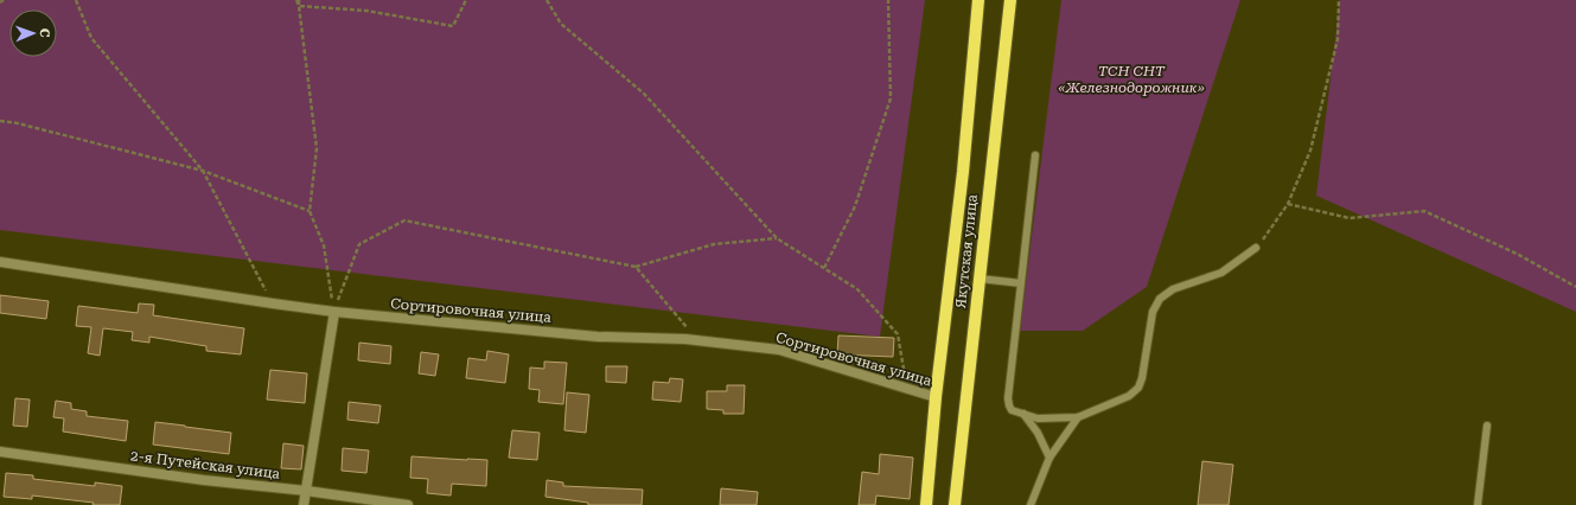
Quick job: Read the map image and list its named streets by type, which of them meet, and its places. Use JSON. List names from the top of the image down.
{
  "streets": {
    "main road": ["Якутская улица"],
    "street": ["Сортировочная улица", "2-я Путейская улица"]
  },
  "crossings": [
    ["Якутская улица", "Сортировочная улица"]
  ],
  "parks": ["ТСН СНТ «Железнодорожник»"],
  "north": "right"
}
